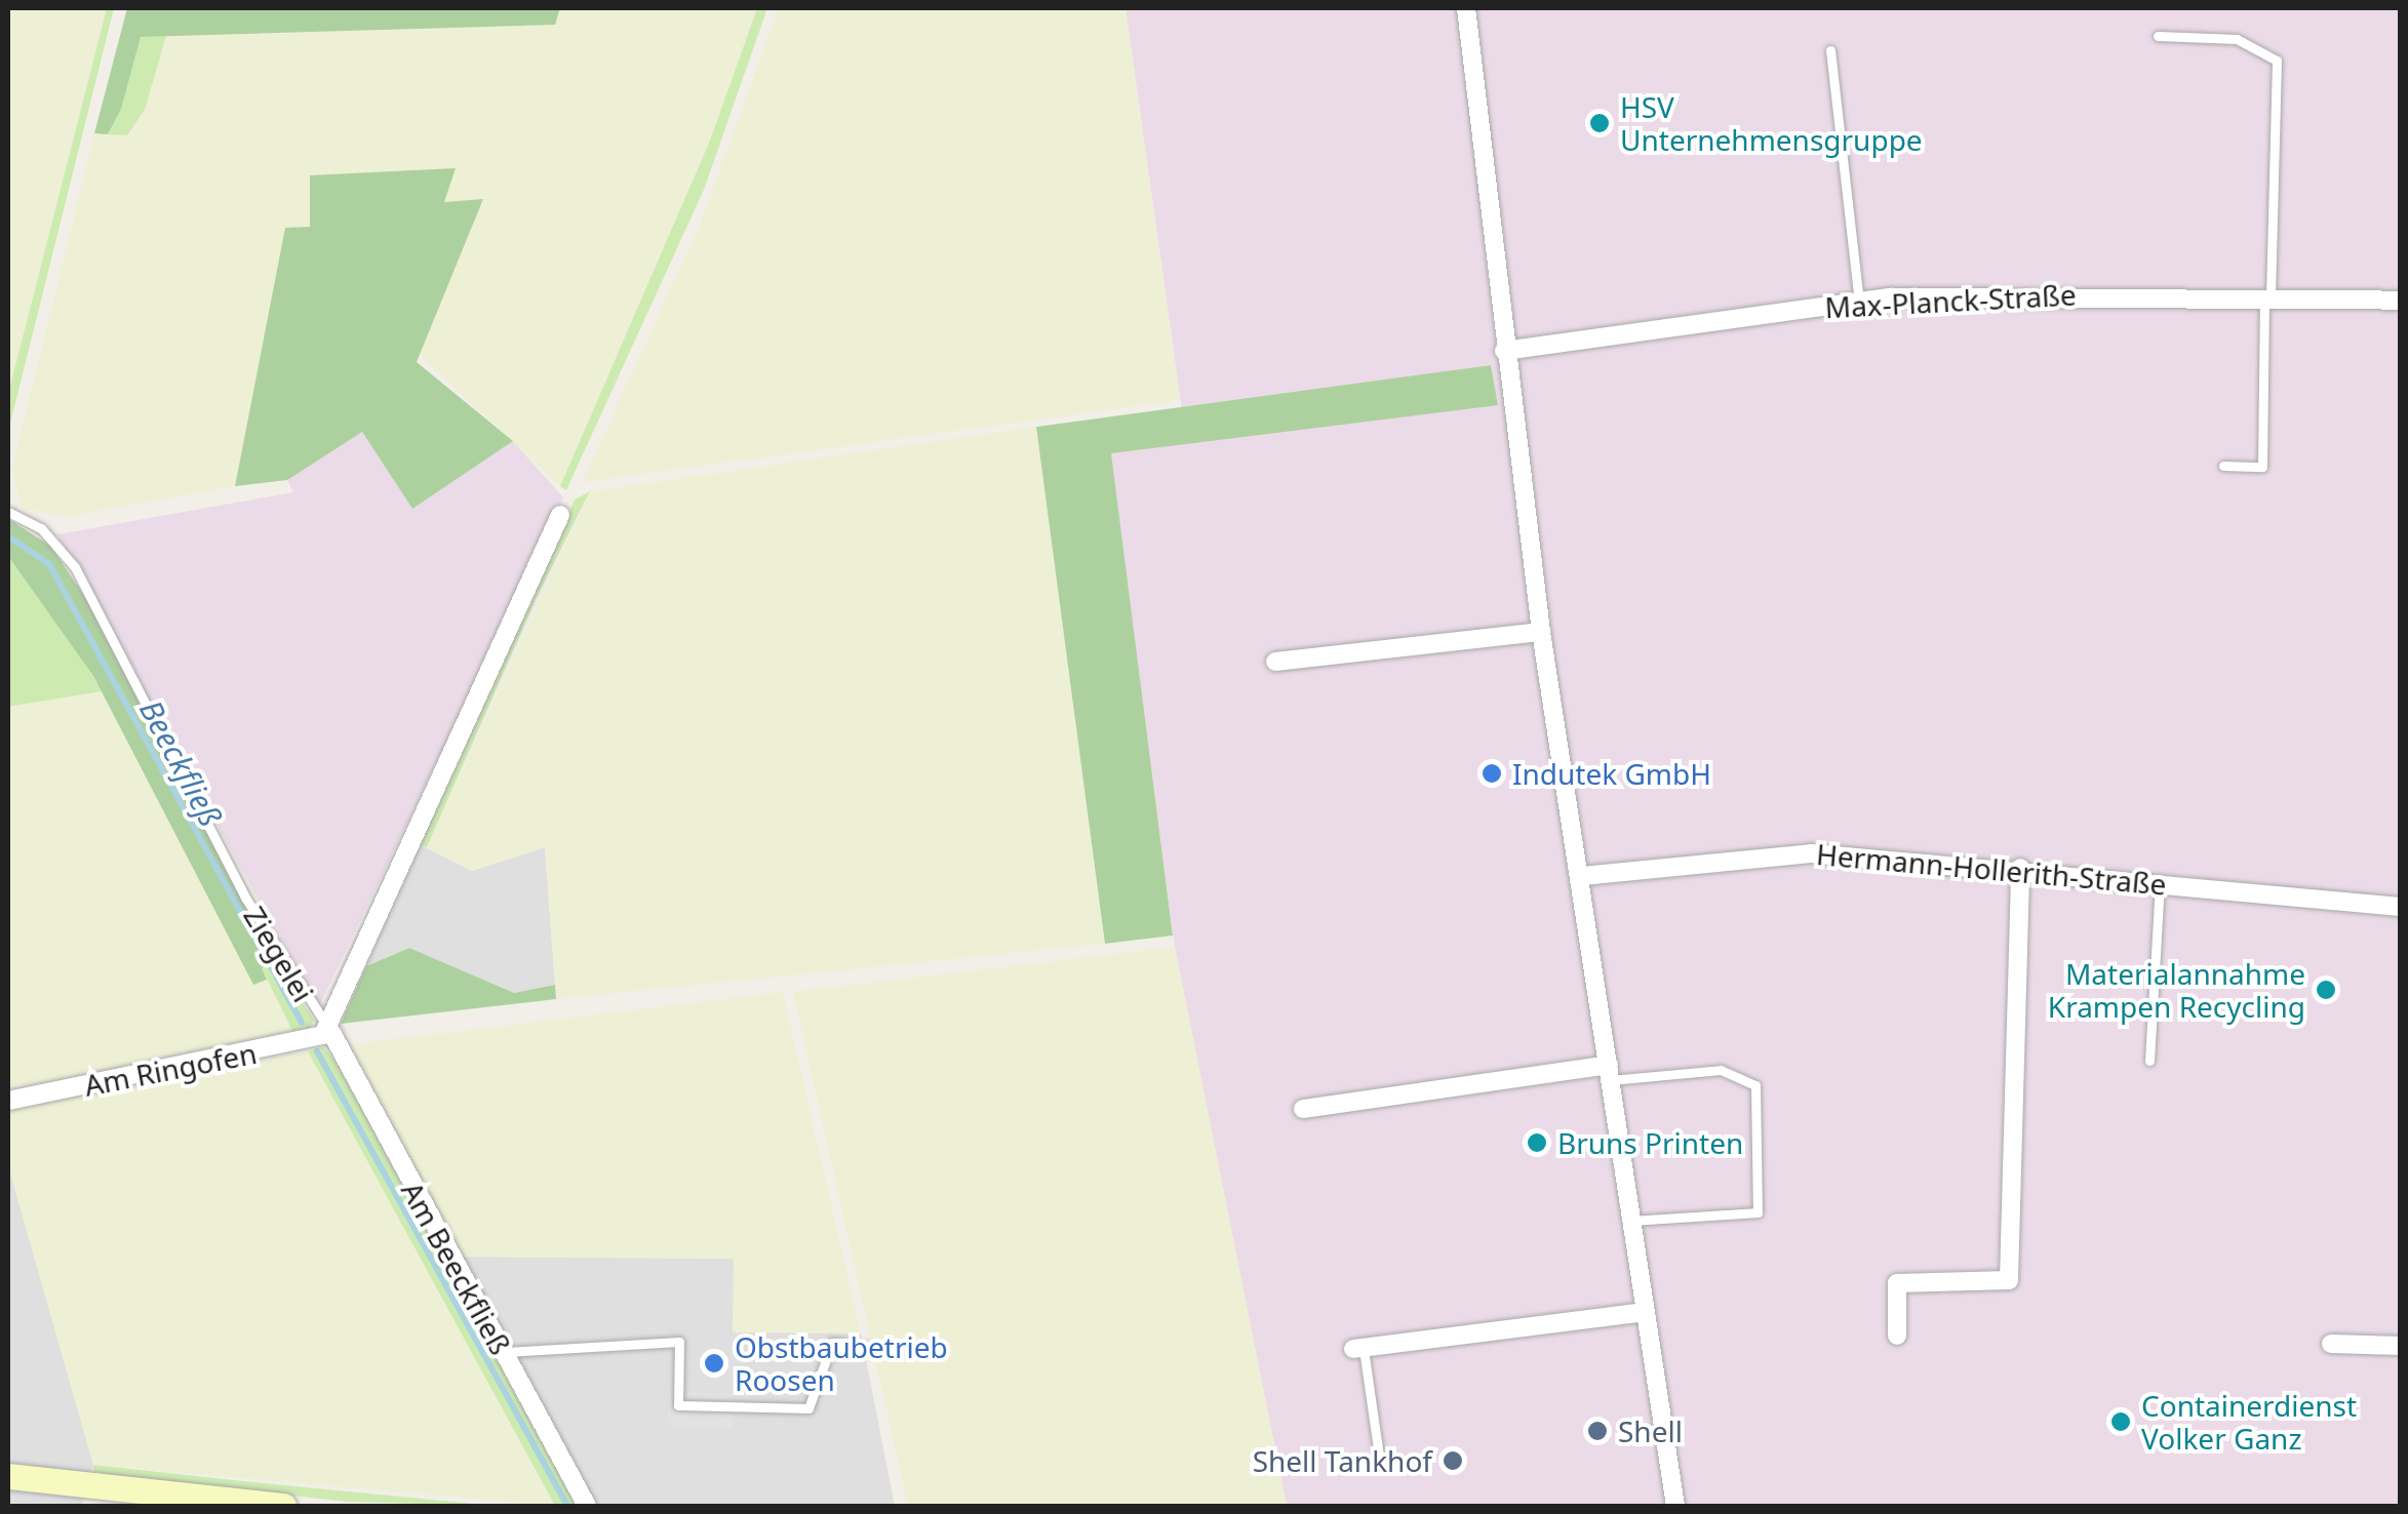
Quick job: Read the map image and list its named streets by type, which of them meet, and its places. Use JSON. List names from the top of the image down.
{
  "streets": {
    "street": [
      "Max-Planck-Straße",
      "Hermann-Hollerith-Straße",
      "Ziegelei",
      "Am Ringofen",
      "Am Beeckfließ"
    ]
  },
  "crossings": [
    ["Ziegelei", "Am Ringofen"],
    ["Ziegelei", "Am Beeckfließ"],
    ["Am Ringofen", "Am Beeckfließ"]
  ],
  "water": ["Beeckfließ"],
  "places": [
    "HSV Unternehmensgruppe",
    "Indutek GmbH",
    "Materialannahme Krampen Recycling",
    "Bruns Printen",
    "Obstbaubetrieb Roosen",
    "Containerdienst Volker Ganz",
    "Shell",
    "Shell Tankhof"
  ]
}
